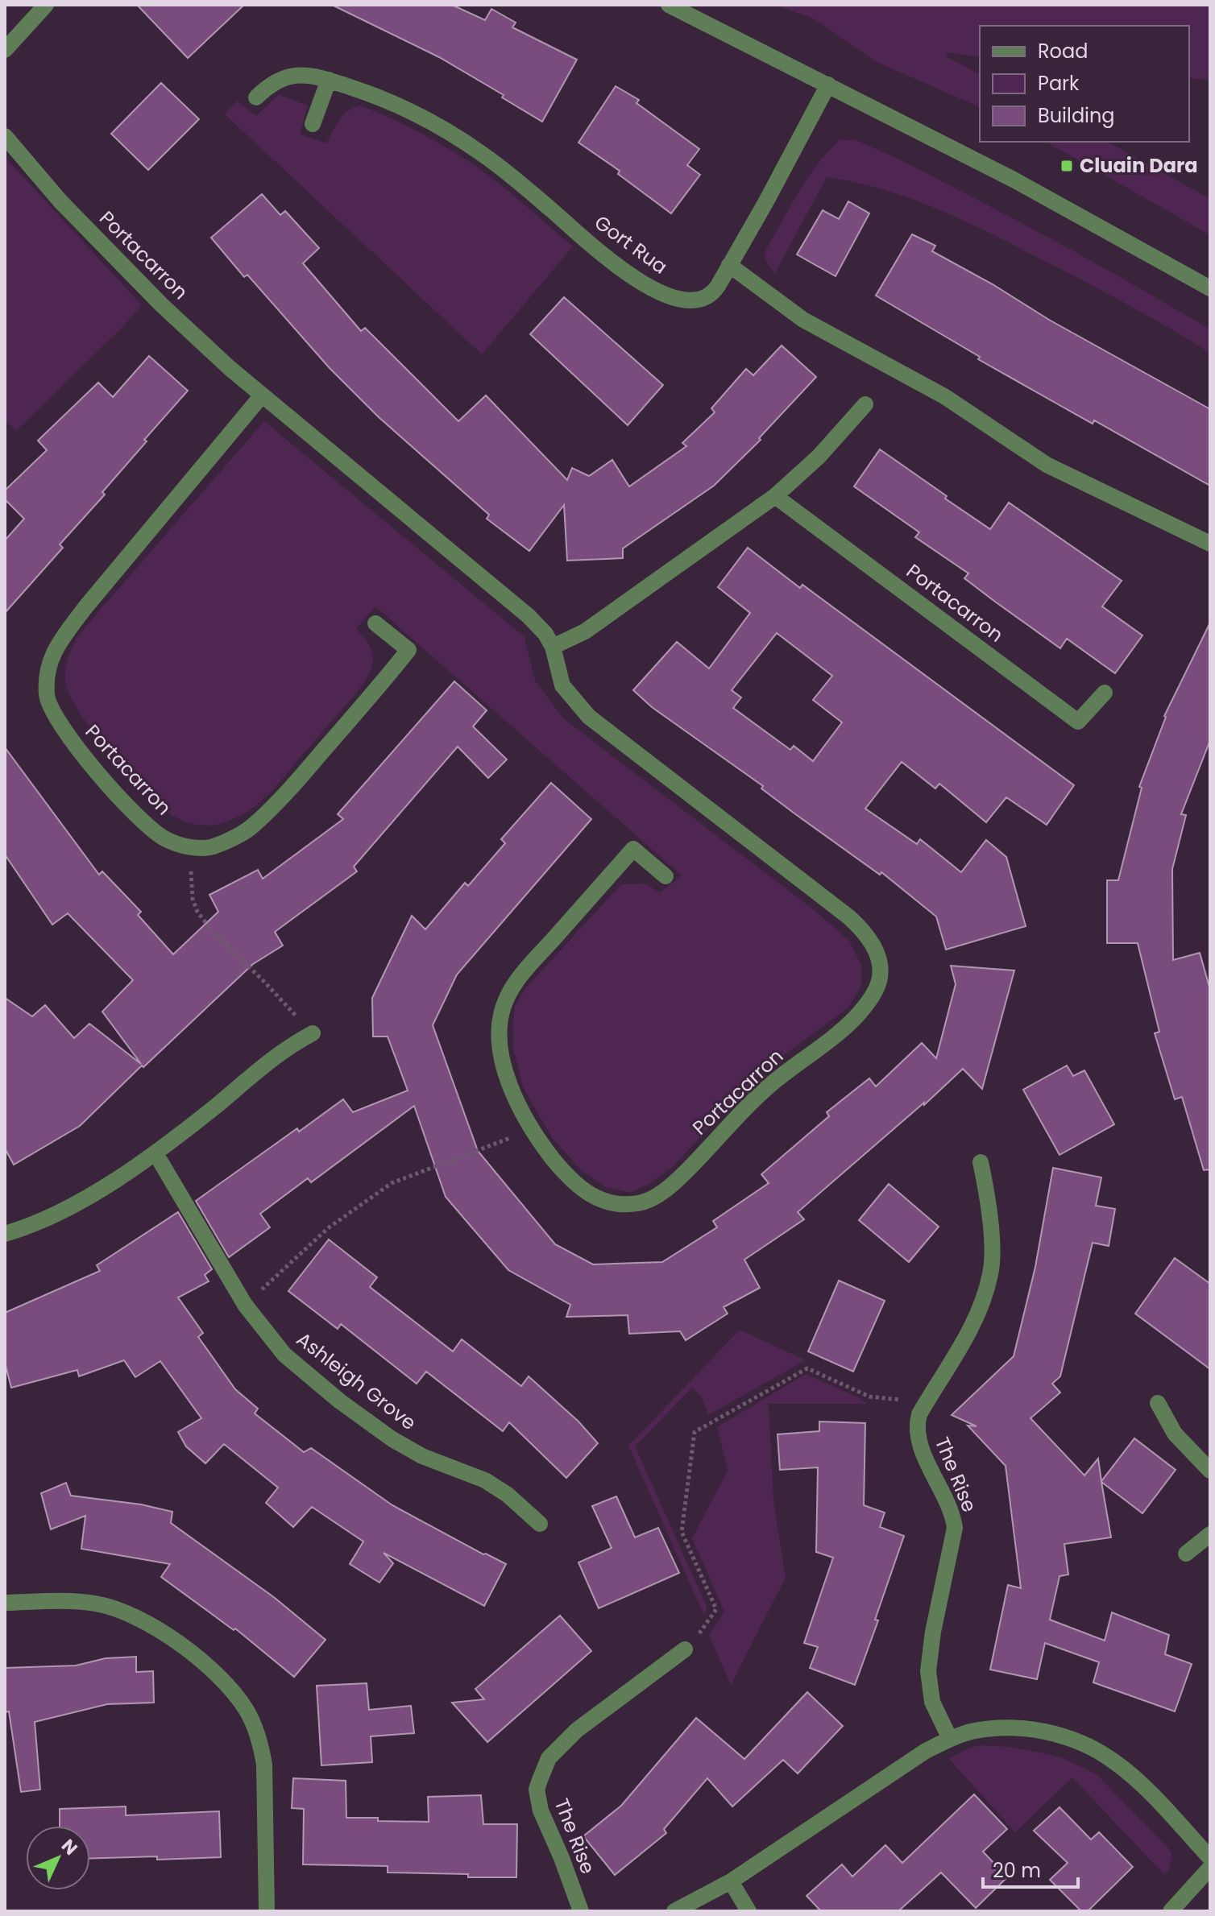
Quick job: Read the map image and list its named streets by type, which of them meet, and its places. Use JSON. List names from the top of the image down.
{
  "streets": {
    "street": [
      "Gort Rua",
      "Portacarron",
      "Ashleigh Grove",
      "The Rise"
    ]
  },
  "places": {
    "transit": ["Cluain Dara"]
  },
  "legend": ["Road", "Park", "Building"],
  "scale_bar": "20 m",
  "north": "top right"
}
